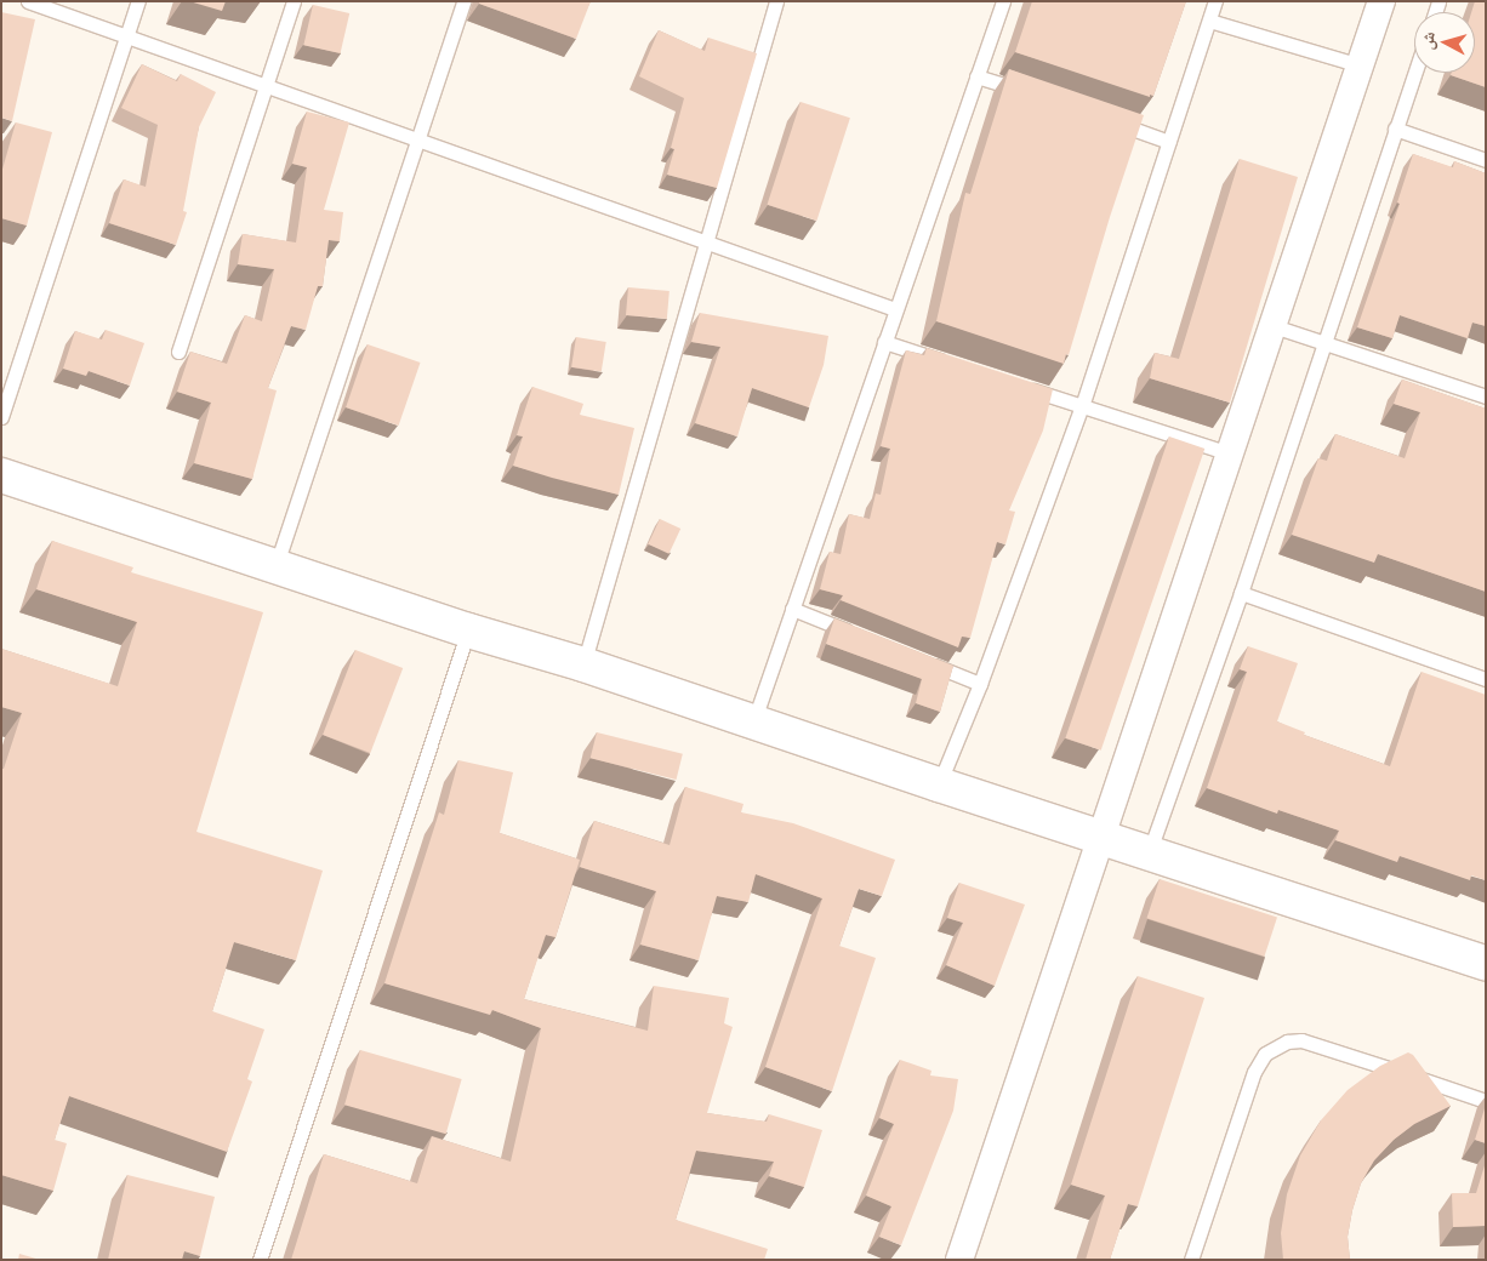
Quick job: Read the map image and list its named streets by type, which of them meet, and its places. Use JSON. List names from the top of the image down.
{
  "north": "left"
}
